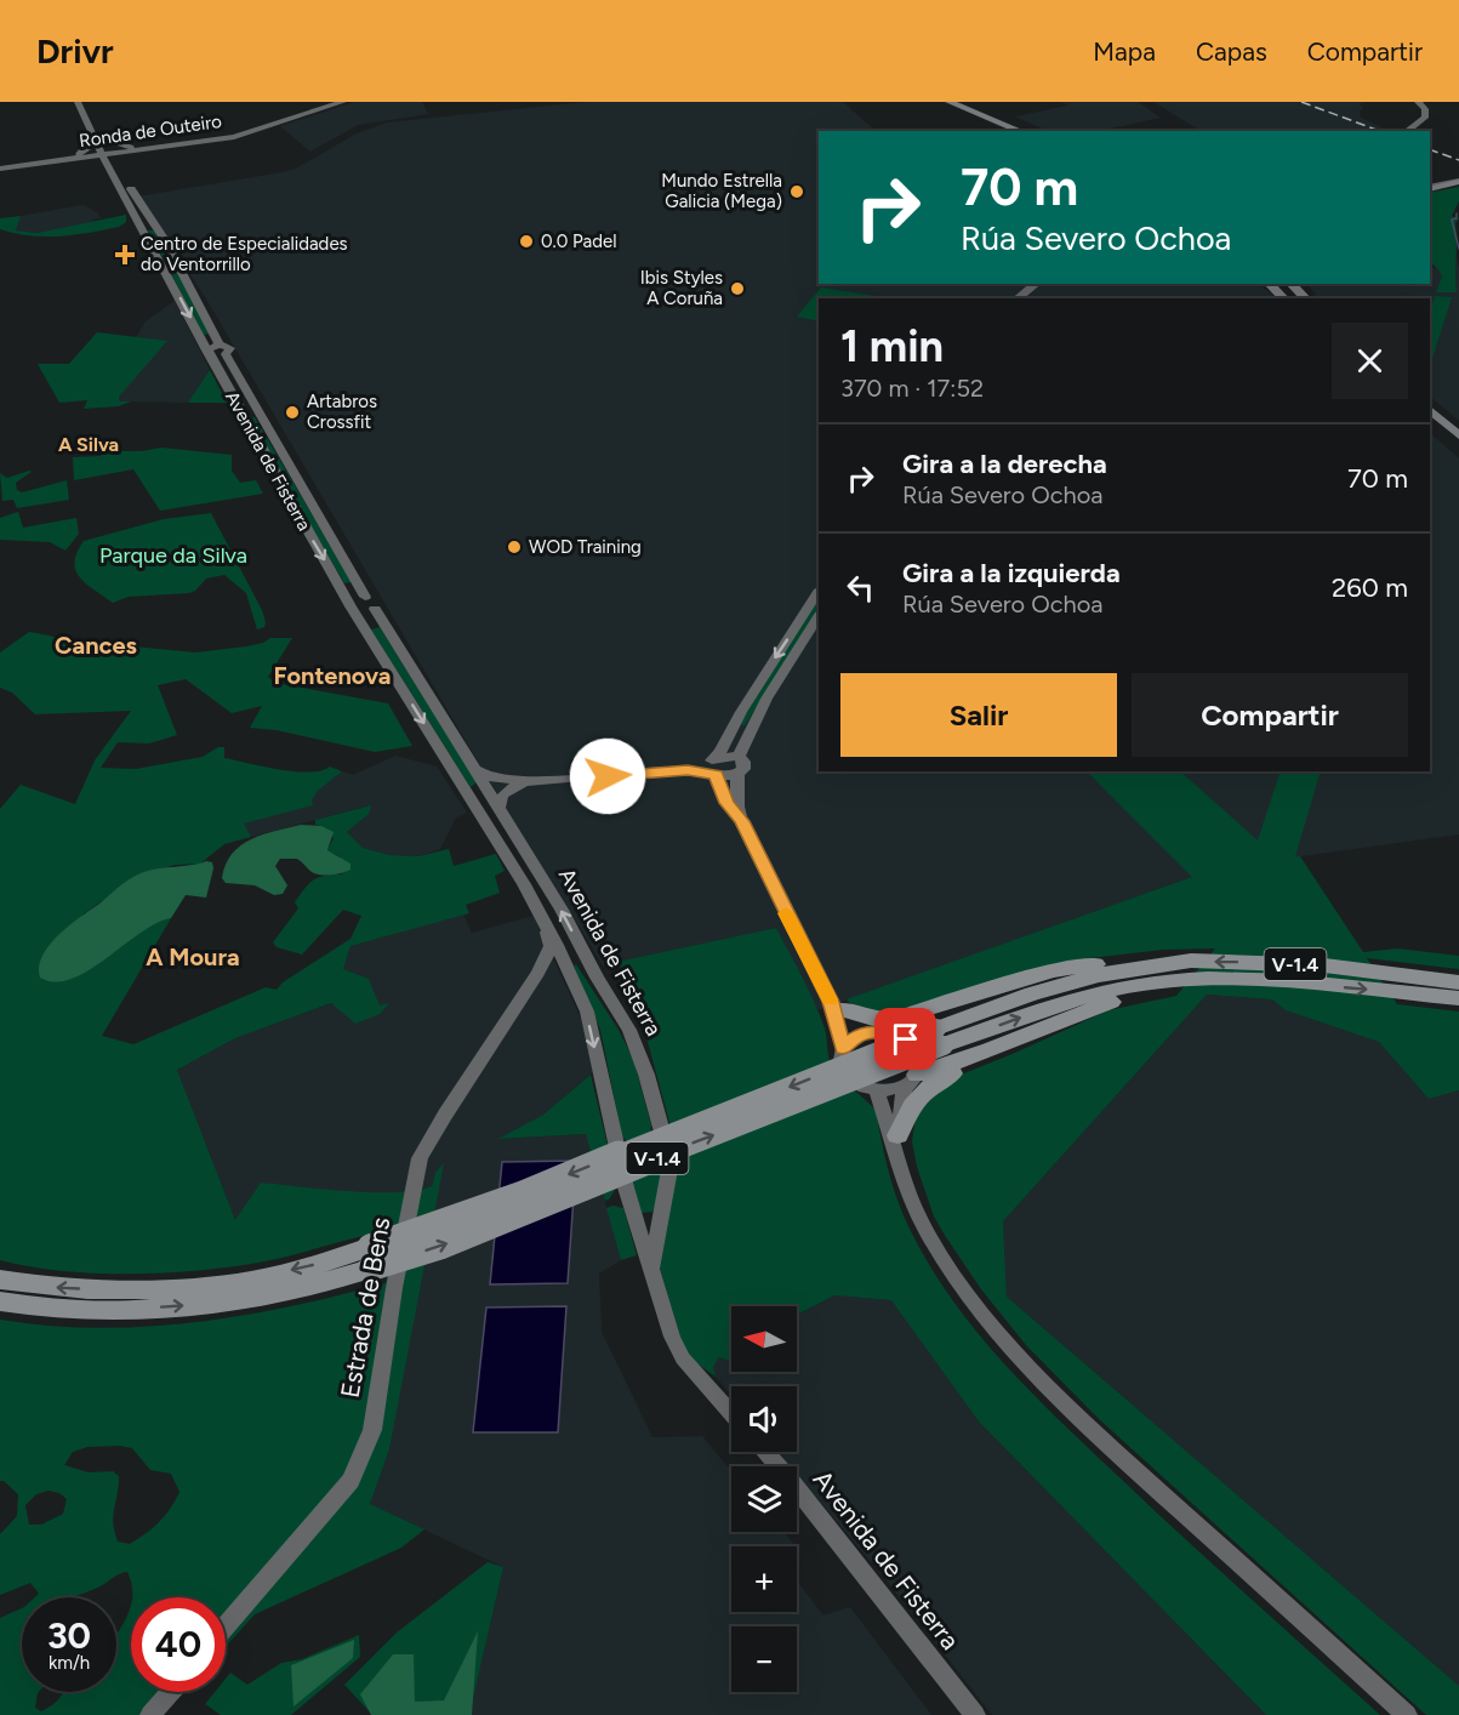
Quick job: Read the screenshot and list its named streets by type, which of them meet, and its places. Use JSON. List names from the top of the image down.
{
  "streets": {
    "highway": ["V-1.4"],
    "main road": ["Ronda de Outeiro", "Avenida de Fisterra", "Estrada de Bens"]
  },
  "crossings": [
    ["Ronda de Outeiro", "Avenida de Fisterra"],
    ["Avenida de Fisterra", "Estrada de Bens"]
  ],
  "districts": [
    "A Silva",
    "Cances",
    "Fontenova",
    "A Moura"
  ],
  "parks": ["Parque da Silva"],
  "places": {
    "other": [
      "Mundo Estrella Galicia (Mega)",
      "0.0 Padel",
      "Ibis Styles A Coruña",
      "Artabros Crossfit",
      "WOD Training"
    ],
    "health": ["Centro de Especialidades do Ventorrillo"]
  },
  "north": "left",
  "page": {
    "header": "Drivr",
    "nav": ["Mapa", "Capas", "Compartir"],
    "turn": ["70 m", "Rúa Severo Ochoa"],
    "heading": ["1 min", "370 m · 17:52"],
    "list": [
      {
        "name": "Gira a la derecha",
        "note": "Rúa Severo Ochoa",
        "value": "70 m"
      },
      {
        "name": "Gira a la izquierda",
        "note": "Rúa Severo Ochoa",
        "value": "260 m"
      }
    ],
    "buttons": ["Salir", "Compartir"],
    "map_buttons": ["+", "−"],
    "speed": "30 km/h",
    "limit": "40"
  }
}
